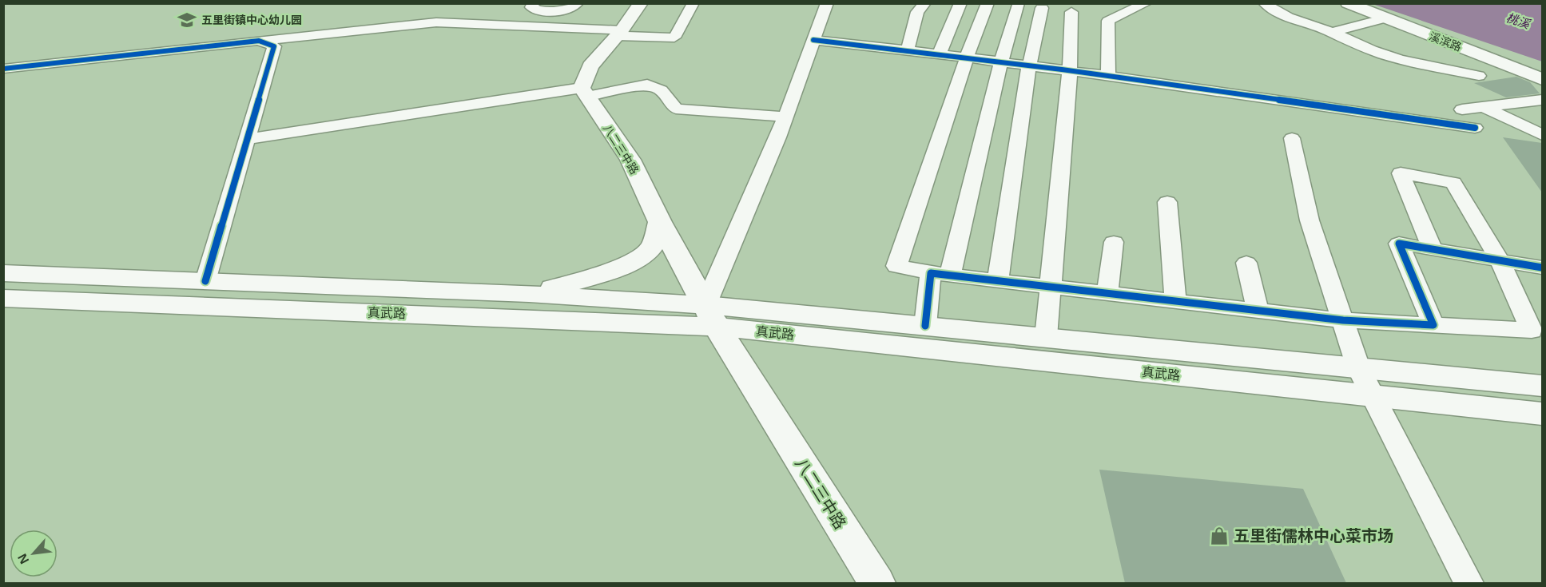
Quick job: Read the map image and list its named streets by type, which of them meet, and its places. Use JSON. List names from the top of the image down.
{
  "streets": {
    "main road": ["溪滨路", "八二三中路", "真武路"]
  },
  "crossings": [
    ["八二三中路", "真武路"]
  ],
  "water": ["桃溪"],
  "places": {
    "school or university": ["五里街镇中心幼儿园"],
    "shop": ["五里街儒林中心菜市场"]
  },
  "north": "bottom left"
}
